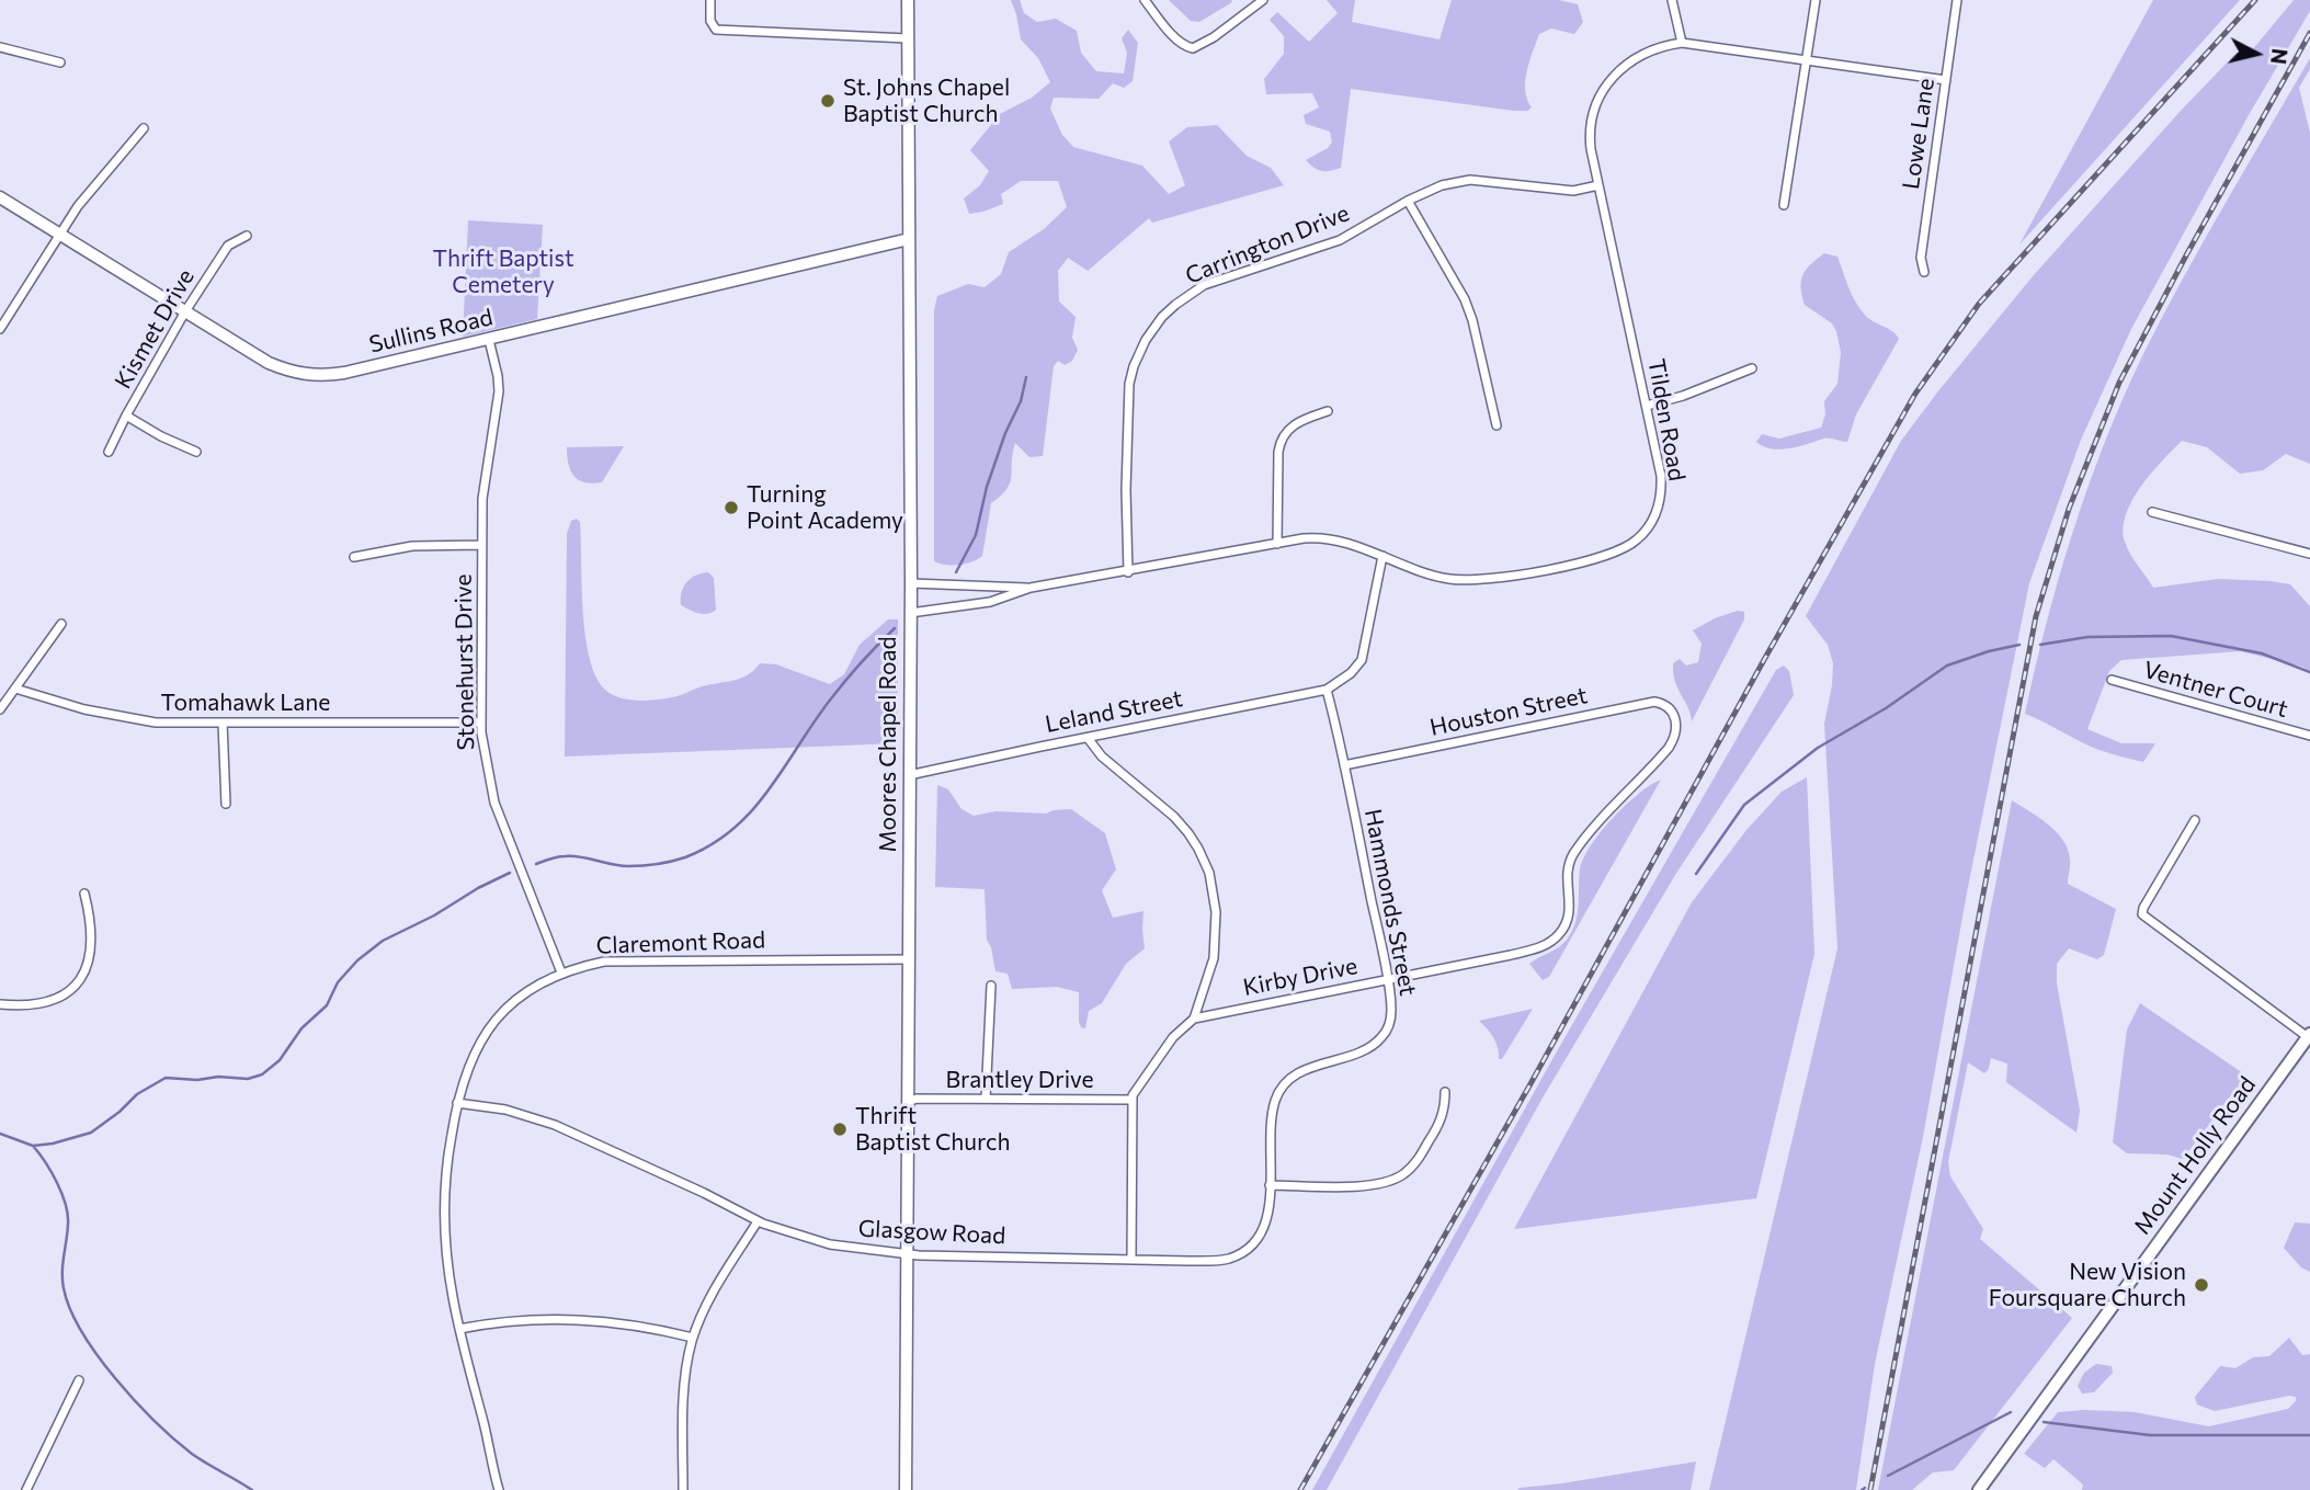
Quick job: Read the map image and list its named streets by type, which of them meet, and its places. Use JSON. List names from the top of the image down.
{
  "streets": {
    "main road": ["Sullins Road", "Moores Chapel Road", "Mount Holly Road"],
    "street": [
      "Lowe Lane",
      "Carrington Drive",
      "Kismet Drive",
      "Tilden Road",
      "Stonehurst Drive",
      "Ventner Court",
      "Tomahawk Lane",
      "Leland Street",
      "Houston Street",
      "Hammonds Street",
      "Claremont Road",
      "Kirby Drive",
      "Brantley Drive",
      "Glasgow Road"
    ]
  },
  "crossings": [
    ["Lowe Lane", "Tilden Road"],
    ["Carrington Drive", "Tilden Road"],
    ["Kismet Drive", "Sullins Road"],
    ["Sullins Road", "Stonehurst Drive"],
    ["Sullins Road", "Moores Chapel Road"],
    ["Tilden Road", "Moores Chapel Road"],
    ["Stonehurst Drive", "Tomahawk Lane"],
    ["Stonehurst Drive", "Claremont Road"],
    ["Leland Street", "Moores Chapel Road"],
    ["Leland Street", "Hammonds Street"],
    ["Houston Street", "Hammonds Street"],
    ["Houston Street", "Kirby Drive"],
    ["Moores Chapel Road", "Claremont Road"],
    ["Moores Chapel Road", "Brantley Drive"],
    ["Moores Chapel Road", "Glasgow Road"],
    ["Hammonds Street", "Kirby Drive"],
    ["Hammonds Street", "Glasgow Road"],
    ["Claremont Road", "Glasgow Road"]
  ],
  "parks": ["Thrift Baptist Cemetery"],
  "places": [
    "St. Johns Chapel Baptist Church",
    "Turning Point Academy",
    "Thrift Baptist Church",
    "New Vision Foursquare Church"
  ],
  "north": "right"
}
